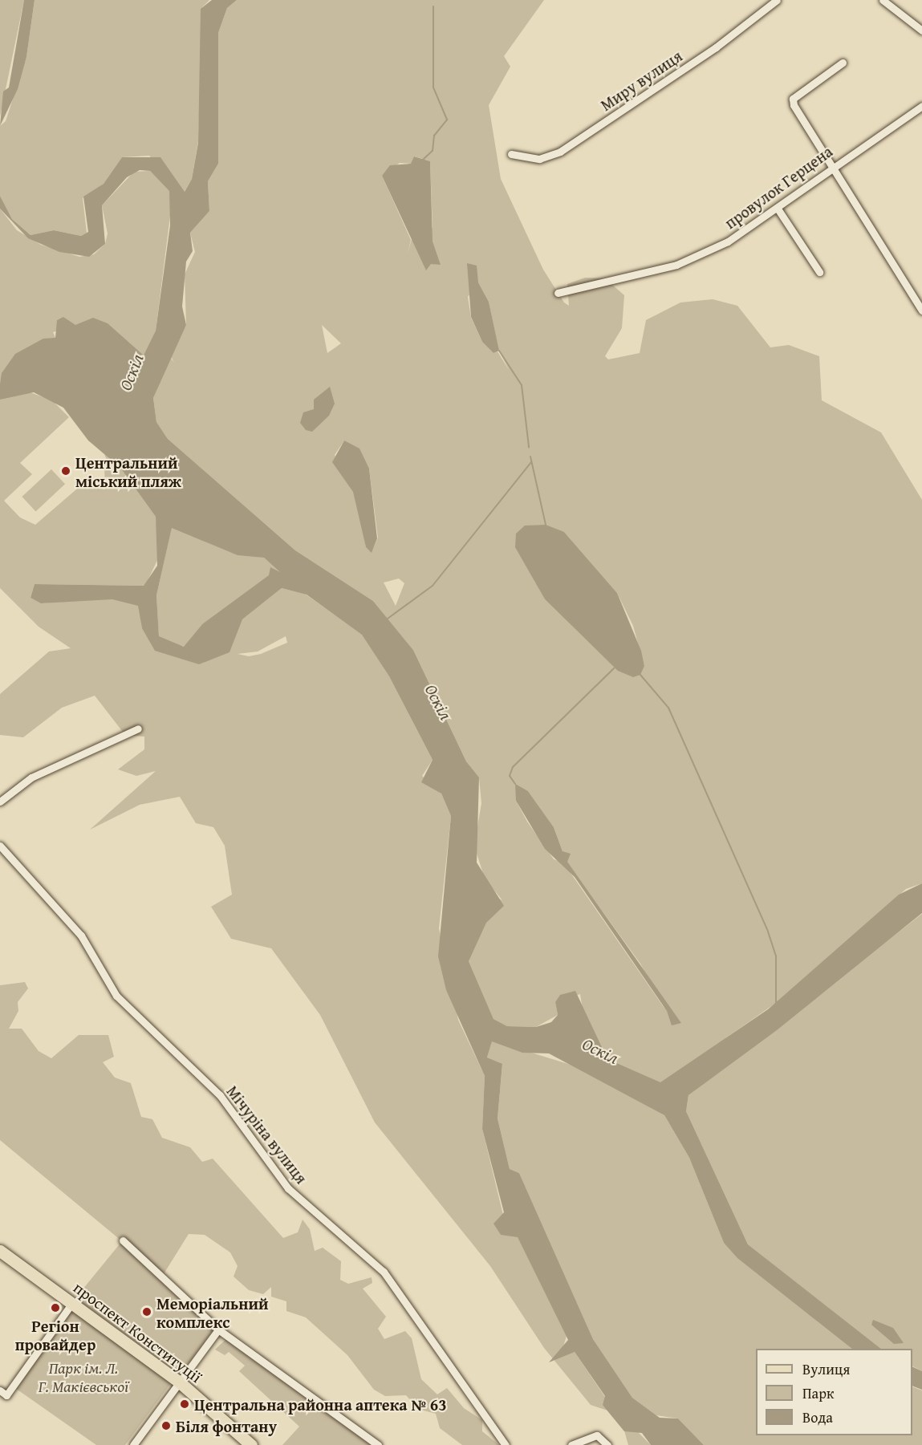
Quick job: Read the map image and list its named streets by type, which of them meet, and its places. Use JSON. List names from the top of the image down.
{
  "streets": {
    "main road": ["проспект Конституції"],
    "street": ["Миру вулиця", "провулок Герцена", "Мічуріна вулиця"]
  },
  "water": ["Оскіл"],
  "parks": ["Парк ім. Л. Г. Макієвської"],
  "places": [
    "Центральний міський пляж",
    "Регіон провайдер",
    "Меморіальний комплекс",
    "Центральна районна аптека № 63",
    "Біля фонтану"
  ],
  "legend": ["Вулиця", "Парк", "Вода"]
}
